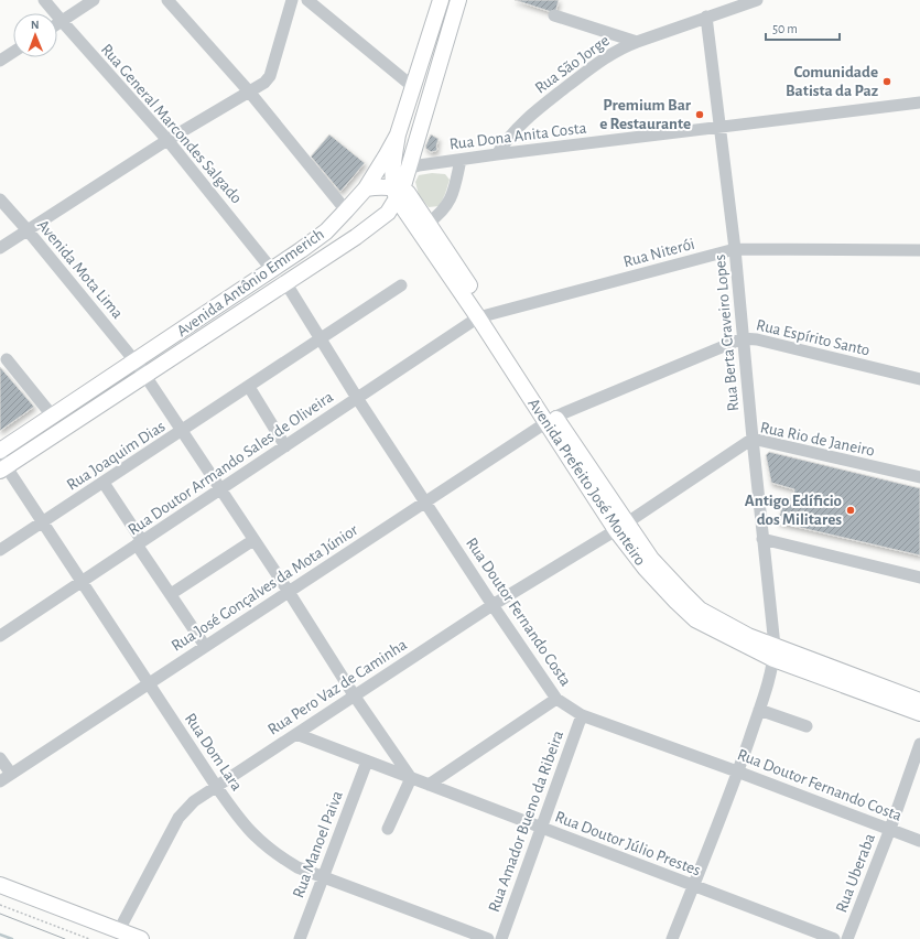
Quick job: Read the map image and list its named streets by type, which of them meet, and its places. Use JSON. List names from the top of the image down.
{
  "streets": {
    "main road": ["Avenida Antônio Emmerich", "Avenida Prefeito José Monteiro"],
    "street": [
      "Rua São Jorge",
      "Rua General Marcondes Salgado",
      "Rua Dona Anita Costa",
      "Rua Niterói",
      "Avenida Mota Lima",
      "Rua Berta Craveiro Lopes",
      "Rua Espírito Santo",
      "Rua Rio de Janeiro",
      "Rua Joaquim Dias",
      "Rua Doutor Armando Sales de Oliveira",
      "Rua José Gonçalves da Mota Júnior",
      "Rua Doutor Fernando Costa",
      "Rua Pero Vaz de Caminha",
      "Rua Dom Lara",
      "Rua Amador Bueno da Ribeira",
      "Rua Doutor Júlio Prestes",
      "Rua Manoel Paiva",
      "Rua Uberaba"
    ]
  },
  "crossings": [
    ["Rua São Jorge", "Rua Dona Anita Costa"],
    ["Rua São Jorge", "Rua Berta Craveiro Lopes"],
    ["Rua General Marcondes Salgado", "Avenida Antônio Emmerich"],
    ["Rua Dona Anita Costa", "Avenida Antônio Emmerich"],
    ["Rua Dona Anita Costa", "Rua Berta Craveiro Lopes"],
    ["Rua Niterói", "Rua Berta Craveiro Lopes"],
    ["Rua Niterói", "Rua Doutor Armando Sales de Oliveira"],
    ["Rua Niterói", "Avenida Prefeito José Monteiro"],
    ["Avenida Mota Lima", "Avenida Antônio Emmerich"],
    ["Avenida Antônio Emmerich", "Avenida Prefeito José Monteiro"],
    ["Avenida Antônio Emmerich", "Rua Doutor Fernando Costa"],
    ["Avenida Antônio Emmerich", "Rua Dom Lara"],
    ["Rua Berta Craveiro Lopes", "Rua Espírito Santo"],
    ["Rua Berta Craveiro Lopes", "Rua Rio de Janeiro"],
    ["Rua Berta Craveiro Lopes", "Avenida Prefeito José Monteiro"],
    ["Rua Berta Craveiro Lopes", "Rua Doutor Fernando Costa"],
    ["Rua Berta Craveiro Lopes", "Rua Doutor Júlio Prestes"],
    ["Rua Espírito Santo", "Avenida Prefeito José Monteiro"],
    ["Rua Espírito Santo", "Rua José Gonçalves da Mota Júnior"],
    ["Rua Rio de Janeiro", "Avenida Prefeito José Monteiro"],
    ["Rua Rio de Janeiro", "Rua Pero Vaz de Caminha"],
    ["Rua Joaquim Dias", "Rua Doutor Fernando Costa"],
    ["Rua Joaquim Dias", "Rua Dom Lara"],
    ["Rua Doutor Armando Sales de Oliveira", "Avenida Prefeito José Monteiro"],
    ["Rua Doutor Armando Sales de Oliveira", "Rua Doutor Fernando Costa"],
    ["Rua Doutor Armando Sales de Oliveira", "Rua Dom Lara"],
    ["Avenida Prefeito José Monteiro", "Rua José Gonçalves da Mota Júnior"],
    ["Avenida Prefeito José Monteiro", "Rua Pero Vaz de Caminha"],
    ["Rua José Gonçalves da Mota Júnior", "Rua Doutor Fernando Costa"],
    ["Rua José Gonçalves da Mota Júnior", "Rua Dom Lara"],
    ["Rua Doutor Fernando Costa", "Rua Pero Vaz de Caminha"],
    ["Rua Doutor Fernando Costa", "Rua Amador Bueno da Ribeira"],
    ["Rua Doutor Fernando Costa", "Rua Uberaba"],
    ["Rua Pero Vaz de Caminha", "Rua Dom Lara"],
    ["Rua Pero Vaz de Caminha", "Rua Doutor Júlio Prestes"],
    ["Rua Dom Lara", "Rua Manoel Paiva"],
    ["Rua Amador Bueno da Ribeira", "Rua Doutor Júlio Prestes"],
    ["Rua Doutor Júlio Prestes", "Rua Manoel Paiva"]
  ],
  "places": ["Comunidade Batista da Paz", "Premium Bar e Restaurante", "Antigo Edíficio dos Militares"],
  "scale_bar": "50 m",
  "north": "top"
}
